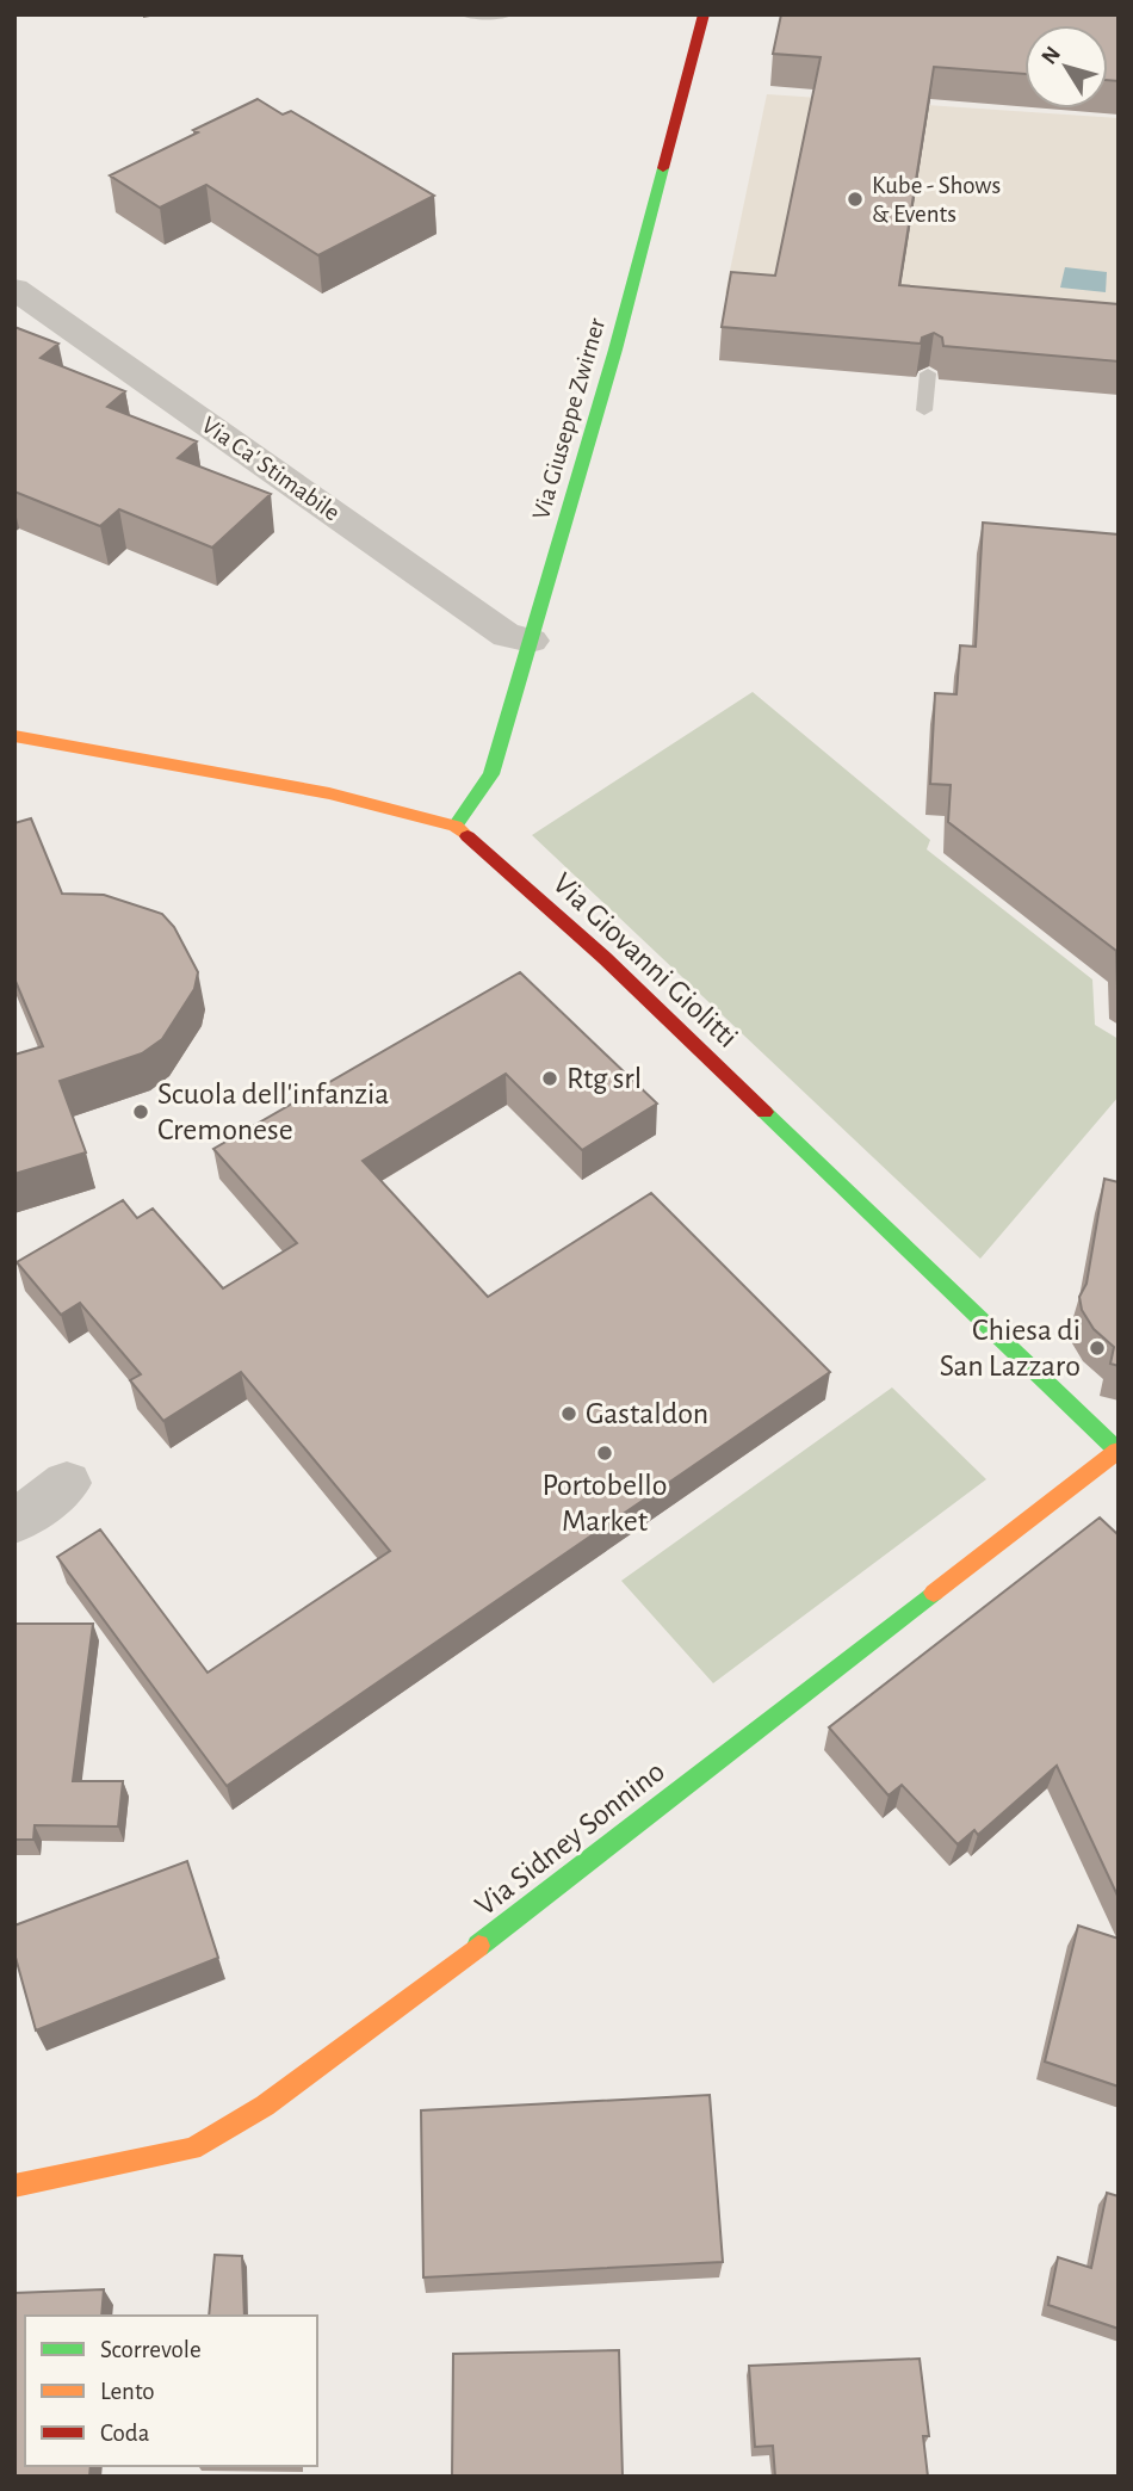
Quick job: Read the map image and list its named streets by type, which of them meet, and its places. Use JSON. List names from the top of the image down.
{
  "streets": {
    "street": [
      "Via Giuseppe Zwirner",
      "Via Ca' Stimabile",
      "Via Giovanni Giolitti",
      "Via Sidney Sonnino"
    ]
  },
  "crossings": [
    ["Via Giuseppe Zwirner", "Via Ca' Stimabile"],
    ["Via Giuseppe Zwirner", "Via Giovanni Giolitti"],
    ["Via Giovanni Giolitti", "Via Sidney Sonnino"]
  ],
  "places": [
    "Kube - Shows & Events",
    "Rtg srl",
    "Scuola dell'infanzia Cremonese",
    "Chiesa di San Lazzaro",
    "Gastaldon",
    "Portobello Market"
  ],
  "legend": ["Scorrevole", "Lento", "Coda"],
  "north": "top left"
}
